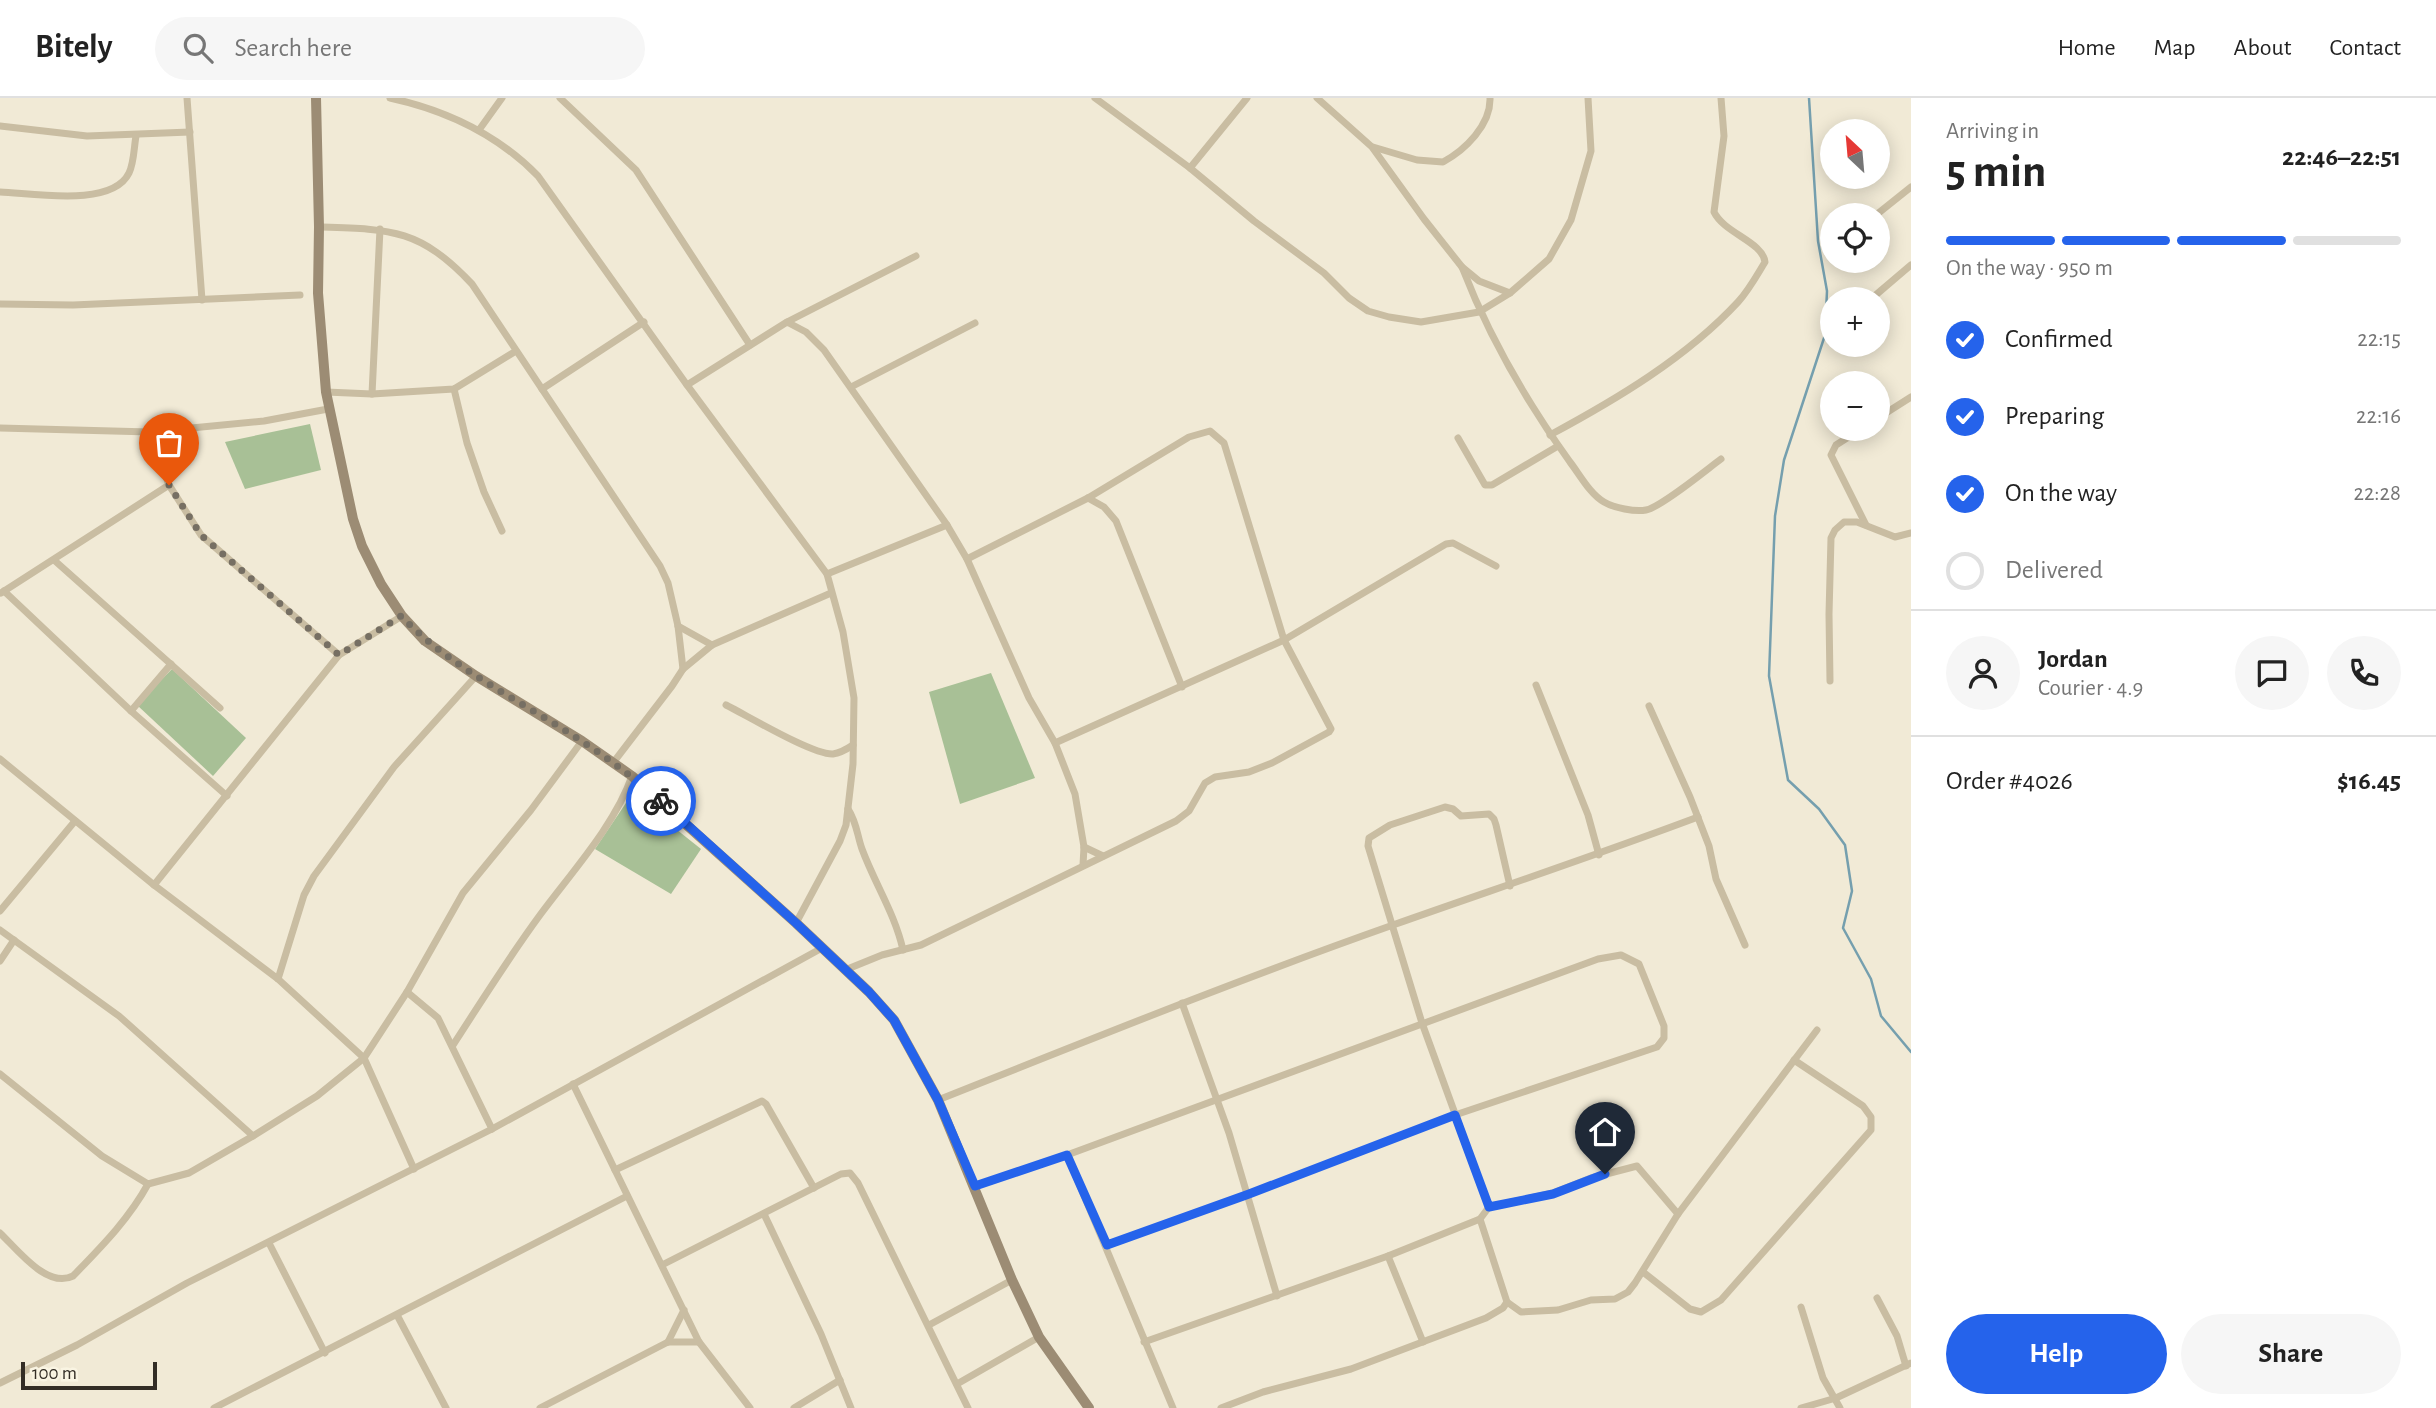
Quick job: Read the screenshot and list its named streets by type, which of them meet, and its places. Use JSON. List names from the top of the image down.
{
  "scale_bar": "100 m",
  "north": "top left",
  "page": {
    "header": "Bitely",
    "search": "Search here",
    "nav": [
      "Home",
      "Map",
      "About",
      "Contact"
    ],
    "heading": ["5 min", "Arriving in", "22:46–22:51"],
    "panel": [
      "Jordan",
      "Courier · 4.9",
      "Order #4026",
      "$16.45"
    ],
    "map_buttons": ["+", "−"],
    "bar": "On the way · 950 m",
    "list": [
      ["Confirmed", "22:15"],
      ["Preparing", "22:16"],
      ["On the way", "22:28"],
      "Delivered"
    ],
    "buttons": ["Help", "Share"],
    "scale": "100 m"
  }
}
